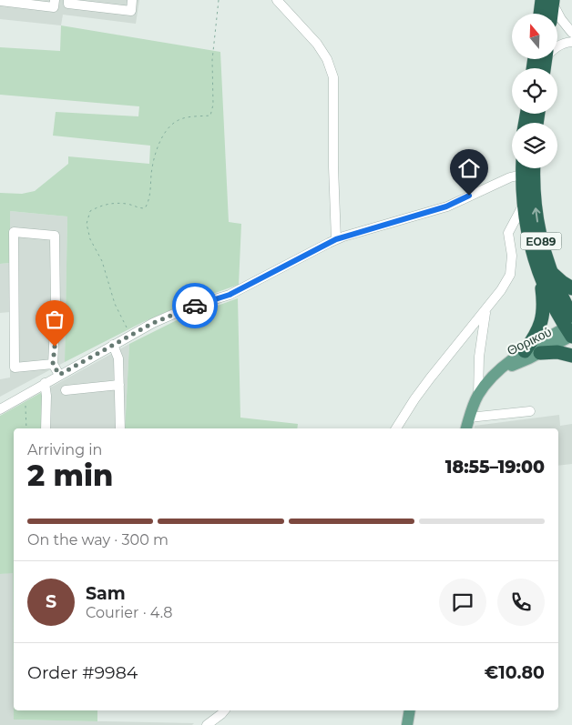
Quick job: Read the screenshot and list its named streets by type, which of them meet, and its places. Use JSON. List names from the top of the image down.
{
  "streets": {
    "highway": ["ΕΟ89"],
    "main road": ["Θορικού"]
  },
  "crossings": [
    ["ΕΟ89", "Θορικού"]
  ],
  "north": "top",
  "page": {
    "heading": ["2 min", "Arriving in", "18:55–19:00"],
    "panel": [
      "Sam",
      "Courier · 4.8",
      "Order #9984",
      "€10.80"
    ],
    "bar": "On the way · 300 m",
    "round": "S"
  }
}
